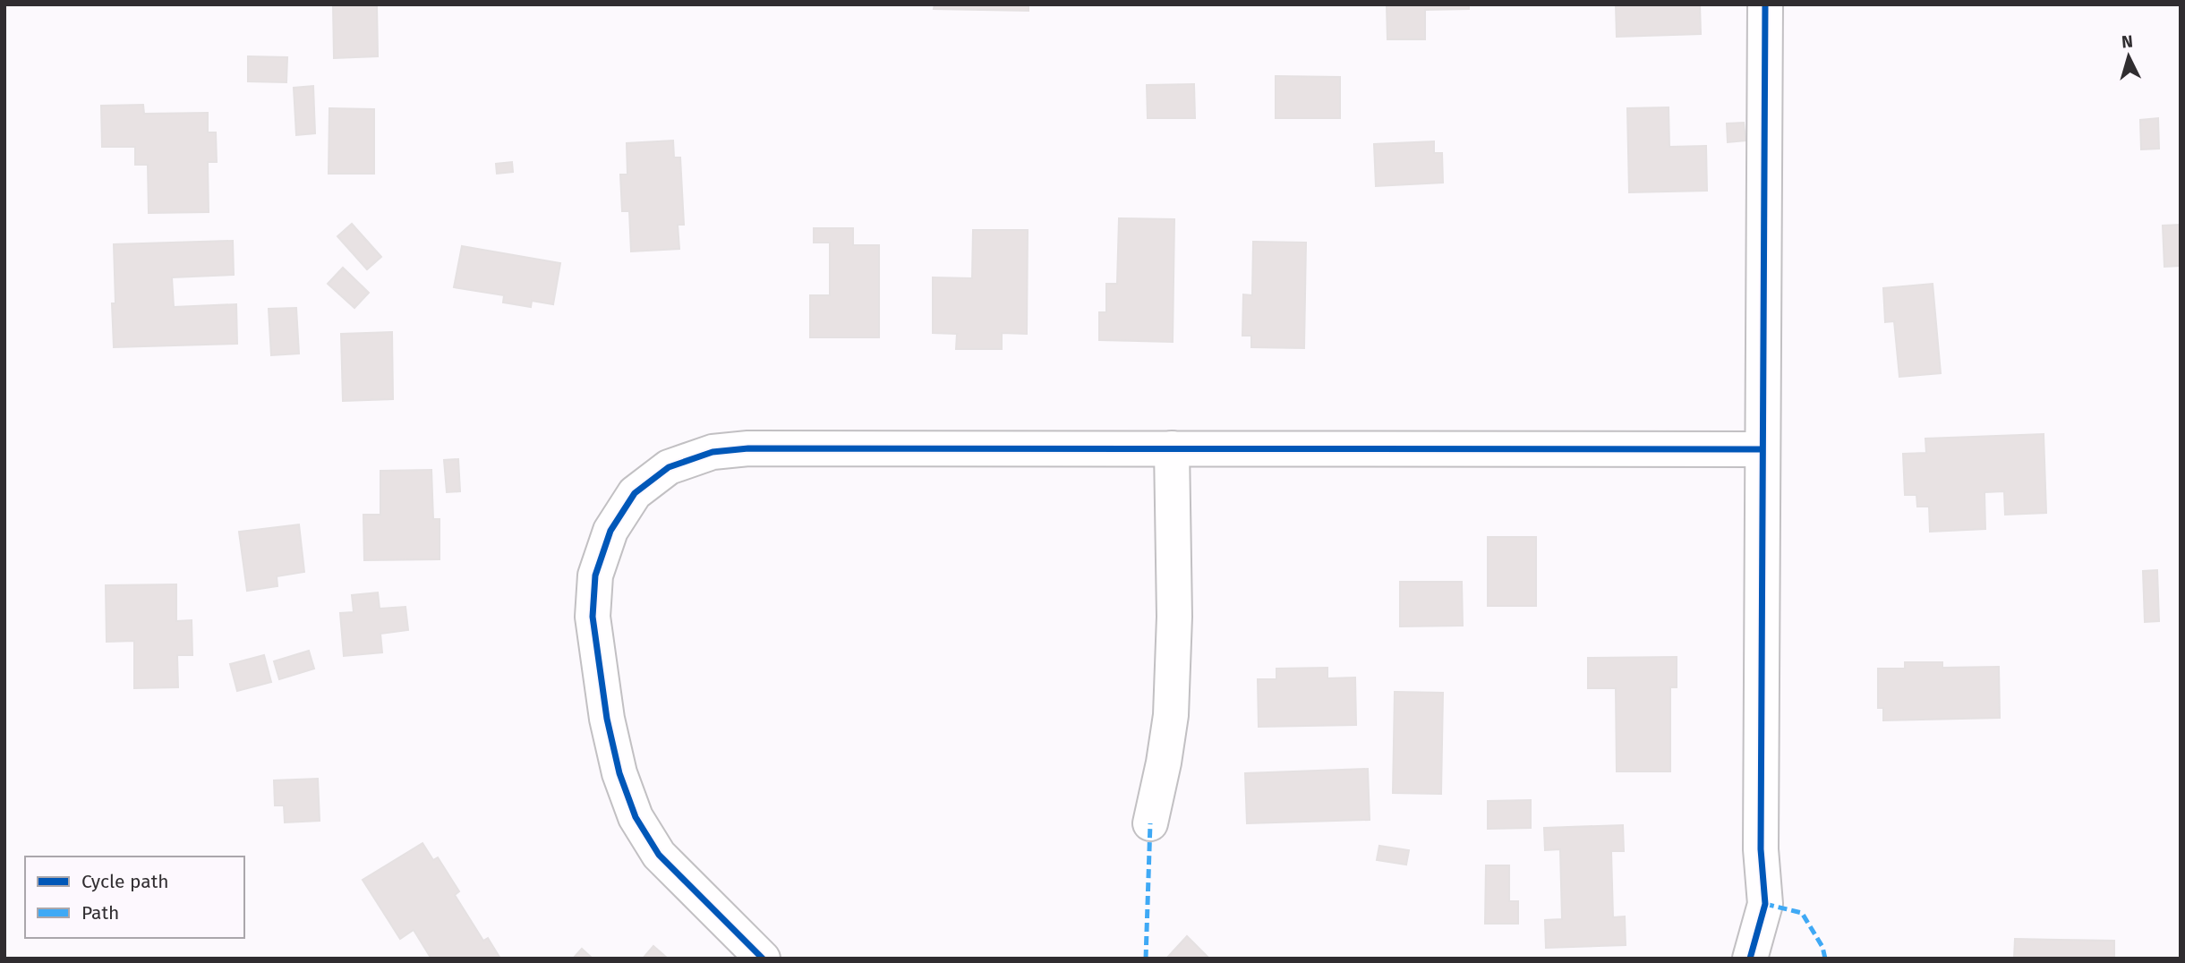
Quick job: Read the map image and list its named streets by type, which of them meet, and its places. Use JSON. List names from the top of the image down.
{
  "legend": ["Cycle path", "Path"],
  "north": "top"
}
